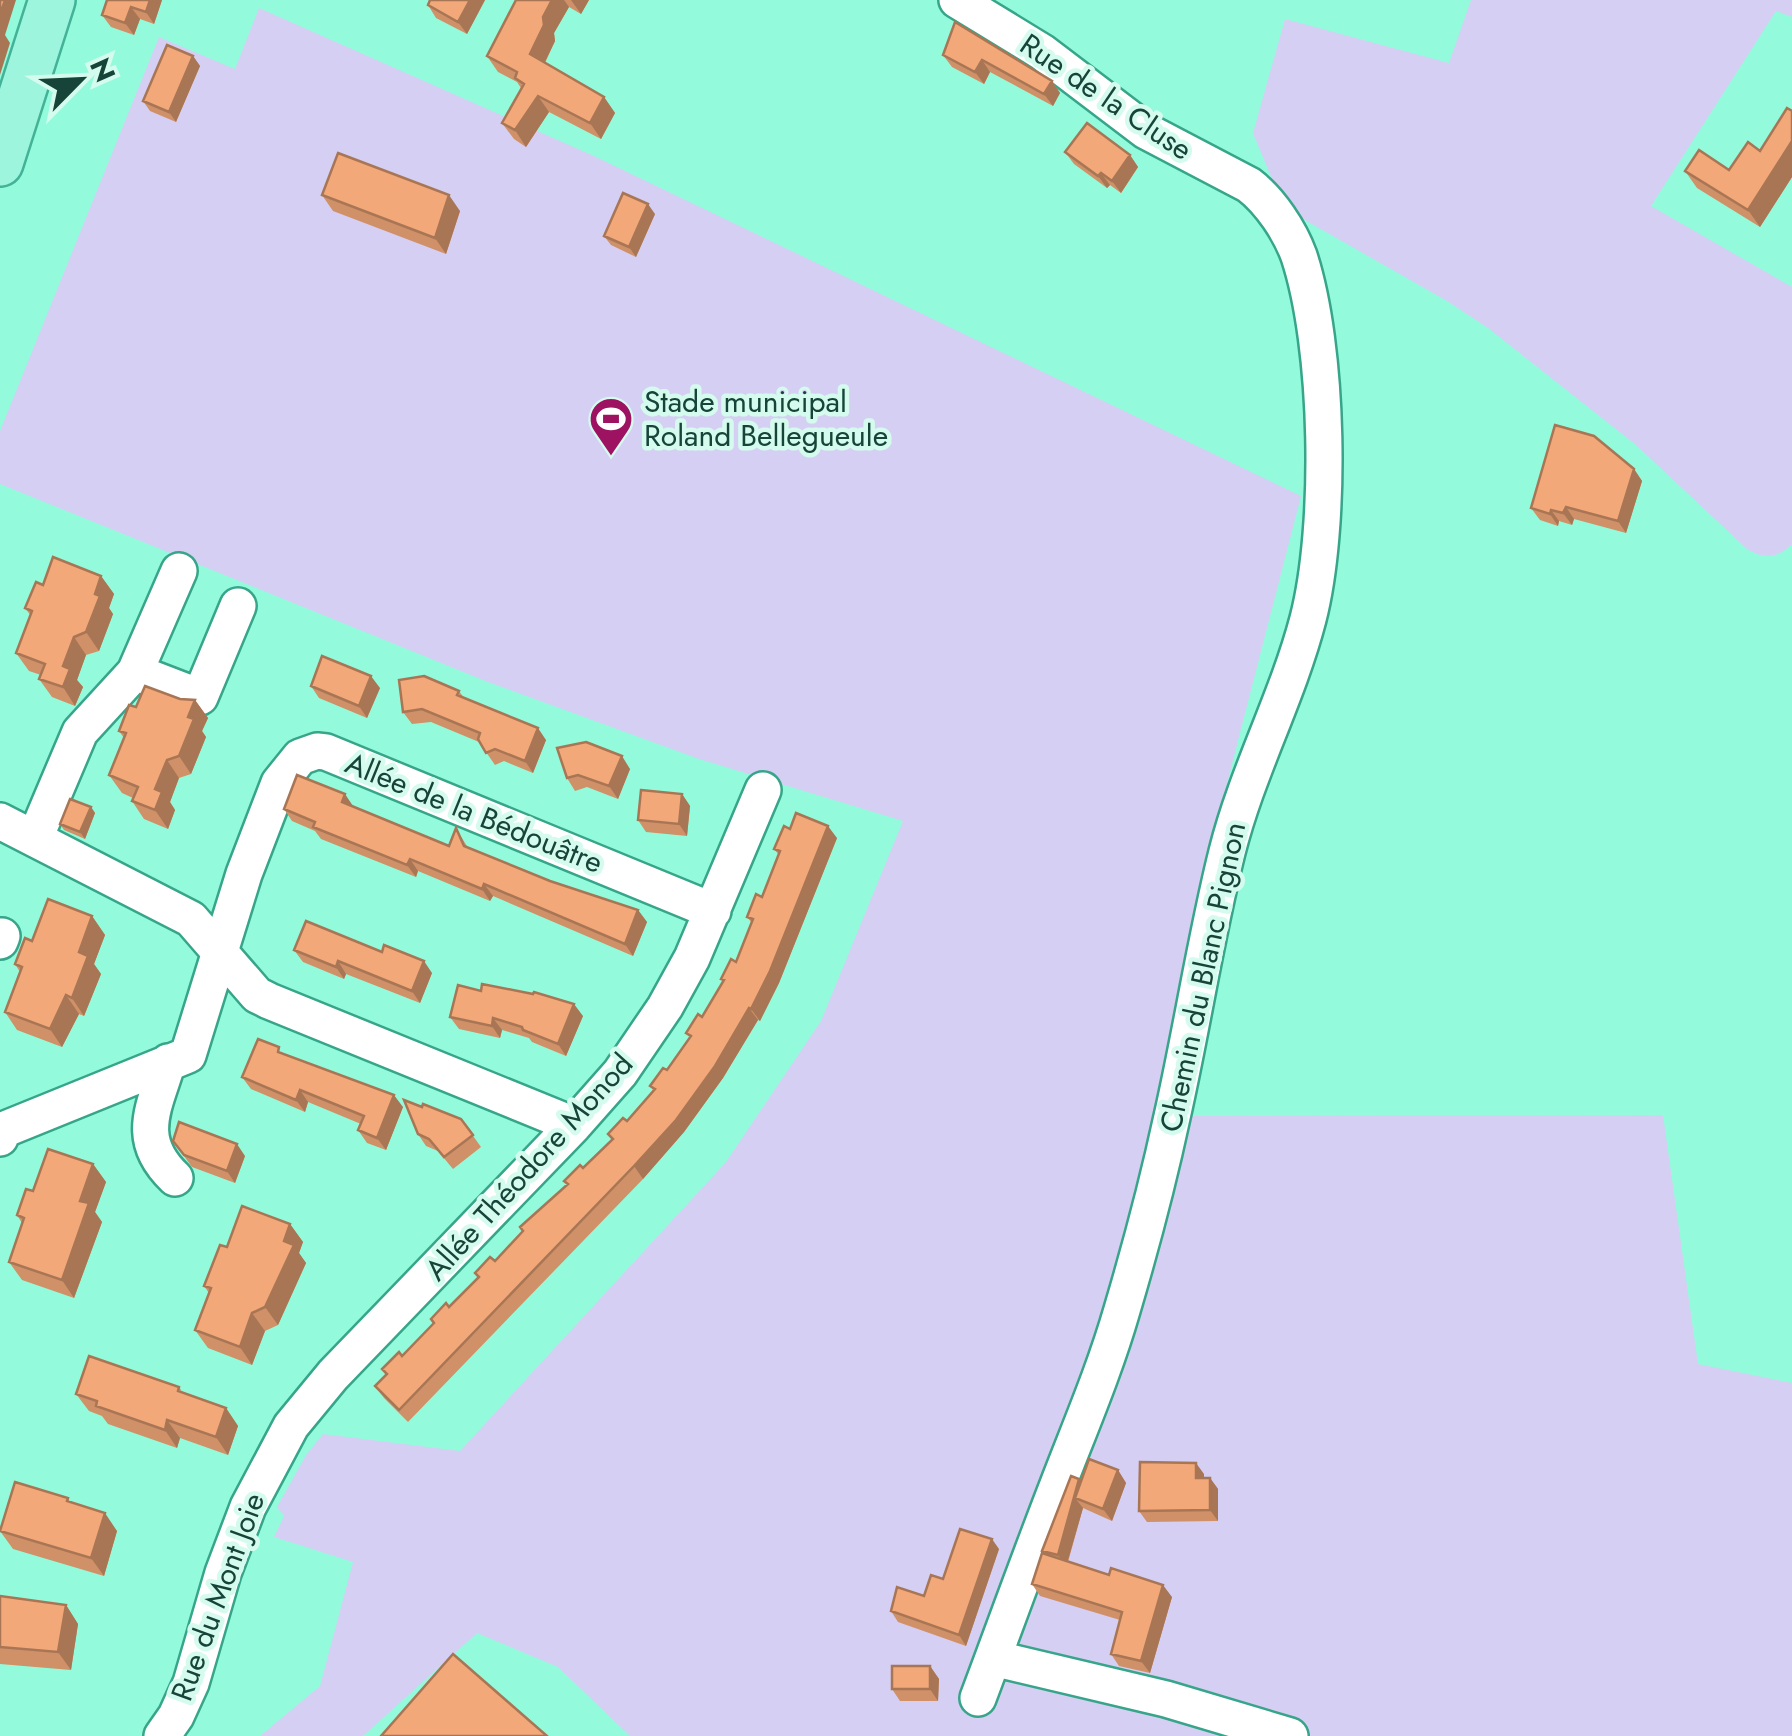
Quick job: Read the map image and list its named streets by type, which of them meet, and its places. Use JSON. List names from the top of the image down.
{
  "streets": {
    "street": [
      "Rue de la Cluse",
      "Allée de la Bédouâtre",
      "Chemin du Blanc Pignon",
      "Allée Théodore Monod",
      "Rue du Mont Joie"
    ]
  },
  "crossings": [
    ["Rue de la Cluse", "Chemin du Blanc Pignon"],
    ["Allée de la Bédouâtre", "Allée Théodore Monod"],
    ["Allée Théodore Monod", "Rue du Mont Joie"]
  ],
  "places": {
    "sports": ["Stade municipal Roland Bellegueule"]
  },
  "north": "top right"
}
